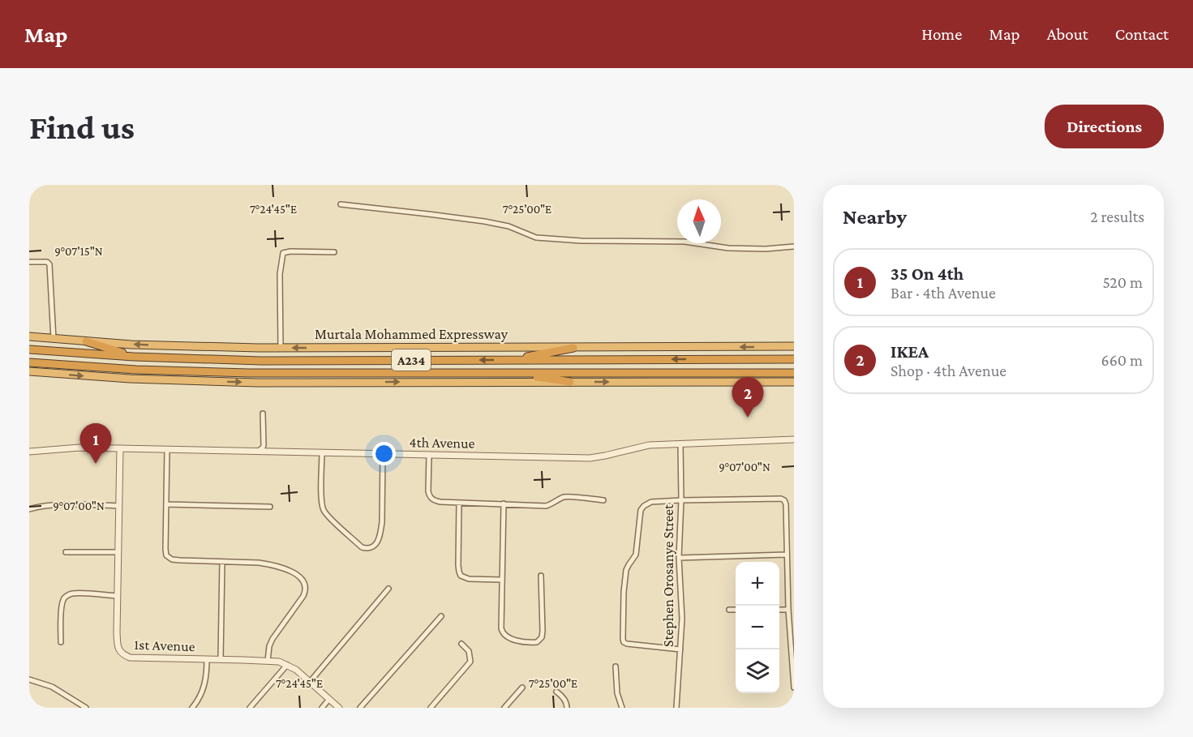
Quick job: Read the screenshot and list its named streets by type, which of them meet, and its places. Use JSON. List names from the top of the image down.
{
  "streets": {
    "highway": ["Murtala Mohammed Expressway", "A234"],
    "street": ["4th Avenue", "Stephen Orosanye Street", "1st Avenue"]
  },
  "crossings": [
    ["4th Avenue", "Stephen Orosanye Street"],
    ["4th Avenue", "1st Avenue"]
  ],
  "north": "top",
  "page": {
    "header": "Map",
    "nav": [
      "Home",
      "Map",
      "About",
      "Contact"
    ],
    "buttons": "Directions",
    "title": "Find us",
    "heading": ["Nearby", "2 results"],
    "list": [
      {
        "mark": "1",
        "name": "35 On 4th",
        "note": "Bar · 4th Avenue",
        "value": "520 m"
      },
      {
        "mark": "2",
        "name": "IKEA",
        "note": "Shop · 4th Avenue",
        "value": "660 m"
      }
    ],
    "pins": ["2", "1"],
    "map_buttons": ["+", "−"]
  },
  "coordinates": [
    "7°24'45\"E",
    "7°25'00\"E",
    "9°07'15\"N",
    "9°07'00\"N"
  ]
}
